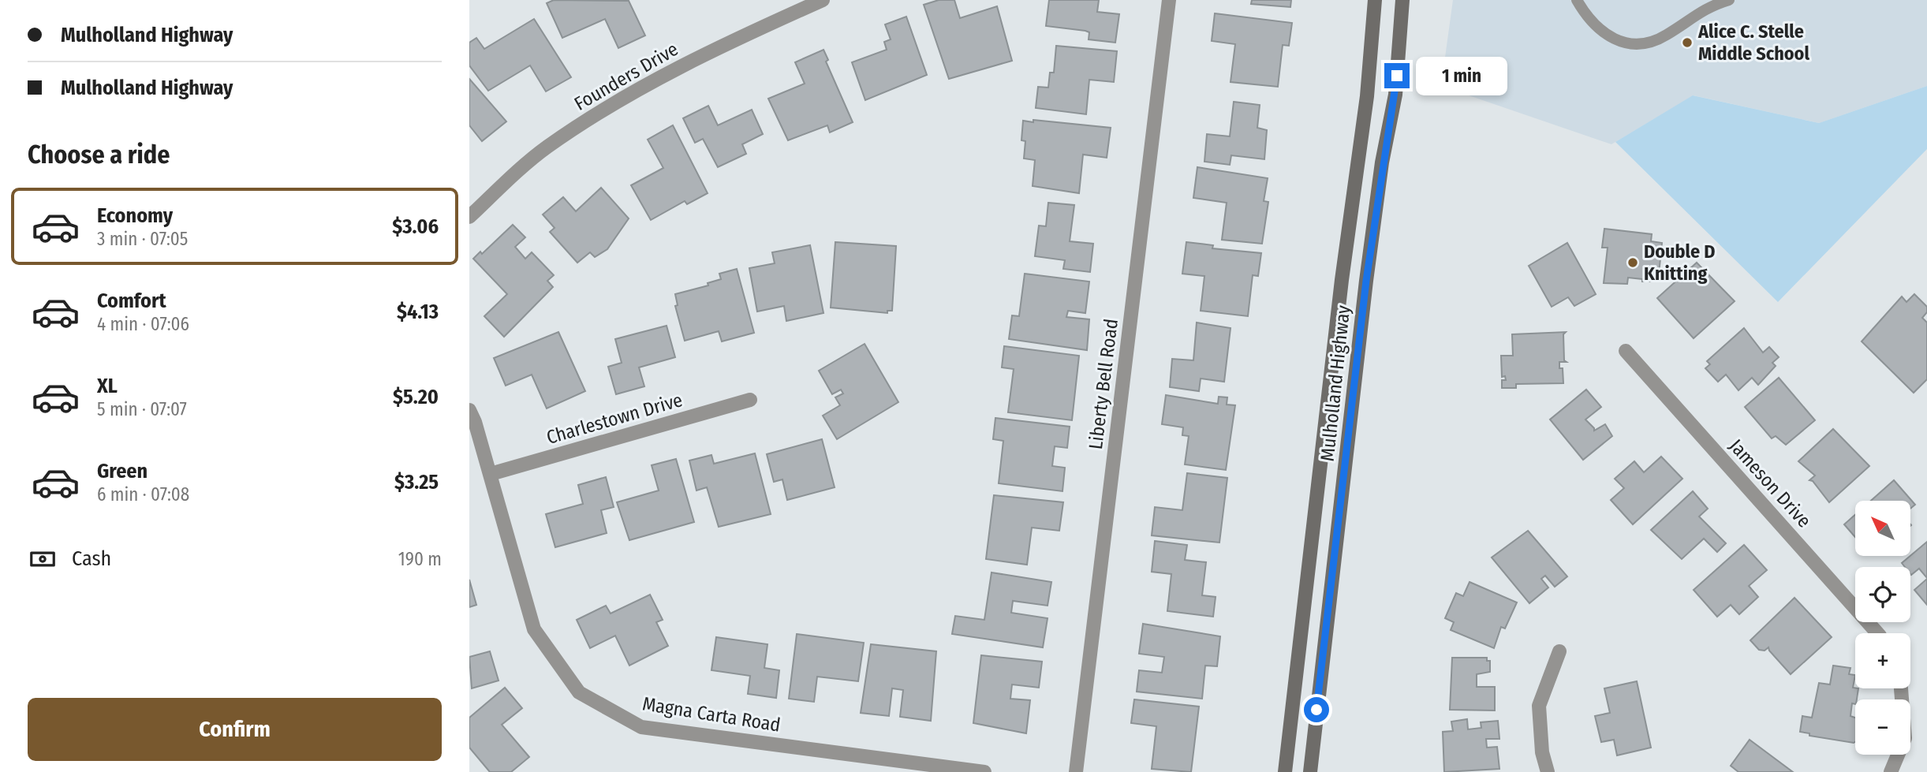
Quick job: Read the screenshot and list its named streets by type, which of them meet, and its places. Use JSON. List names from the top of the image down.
{
  "streets": {
    "main road": ["Mulholland Highway"],
    "street": [
      "Founders Drive",
      "Liberty Bell Road",
      "Charlestown Drive",
      "Jameson Drive",
      "Magna Carta Road"
    ]
  },
  "crossings": [
    ["Charlestown Drive", "Magna Carta Road"]
  ],
  "places": ["Alice C. Stelle Middle School", "Double D Knitting"],
  "north": "top left",
  "page": {
    "banner": ["Mulholland Highway", "Mulholland Highway"],
    "bubble": "1 min",
    "heading": "Choose a ride",
    "list": [
      {
        "name": "Economy",
        "note": "3 min · 07:05",
        "value": "$3.06"
      },
      {
        "name": "Comfort",
        "note": "4 min · 07:06",
        "value": "$4.13"
      },
      {
        "name": "XL",
        "note": "5 min · 07:07",
        "value": "$5.20"
      },
      {
        "name": "Green",
        "note": "6 min · 07:08",
        "value": "$3.25"
      }
    ],
    "map_buttons": ["+", "−"],
    "pay": ["Cash", "190 m"],
    "buttons": "Confirm"
  }
}
